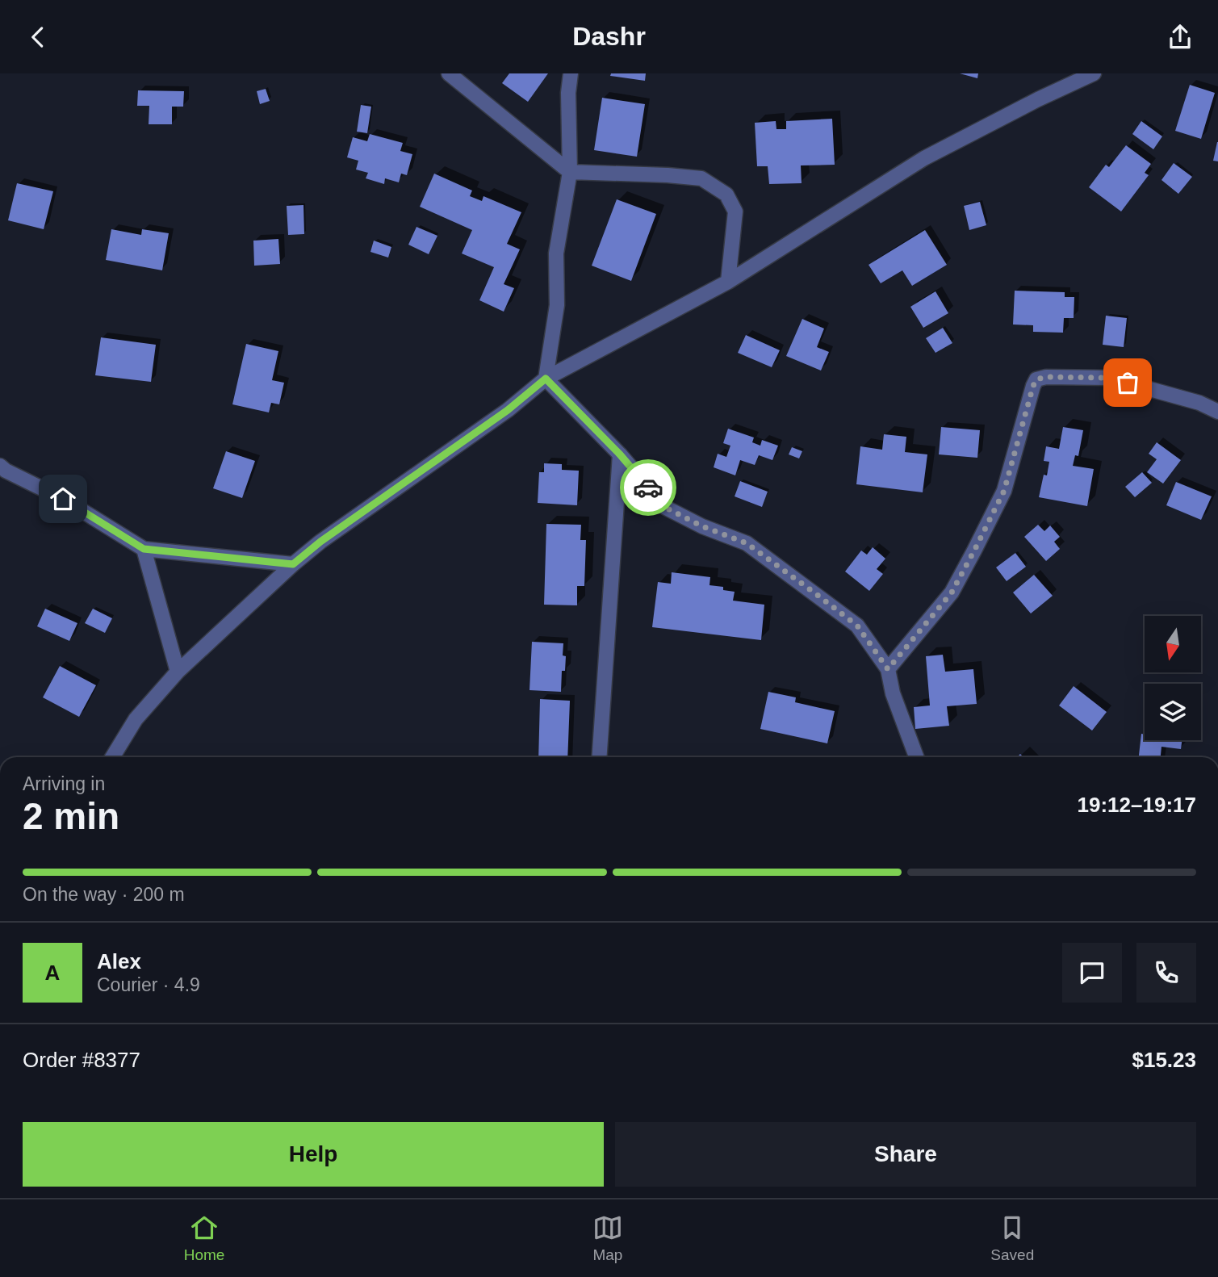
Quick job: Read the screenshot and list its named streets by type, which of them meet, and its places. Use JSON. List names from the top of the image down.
{
  "north": "bottom",
  "page": {
    "header": "Dashr",
    "heading": ["2 min", "Arriving in", "19:12–19:17"],
    "panel": [
      "Alex",
      "Courier · 4.9",
      "Order #8377",
      "$15.23"
    ],
    "bar": "On the way · 200 m",
    "round": "A",
    "buttons": ["Help", "Share"],
    "tabs": ["Home", "Map", "Saved"]
  }
}
